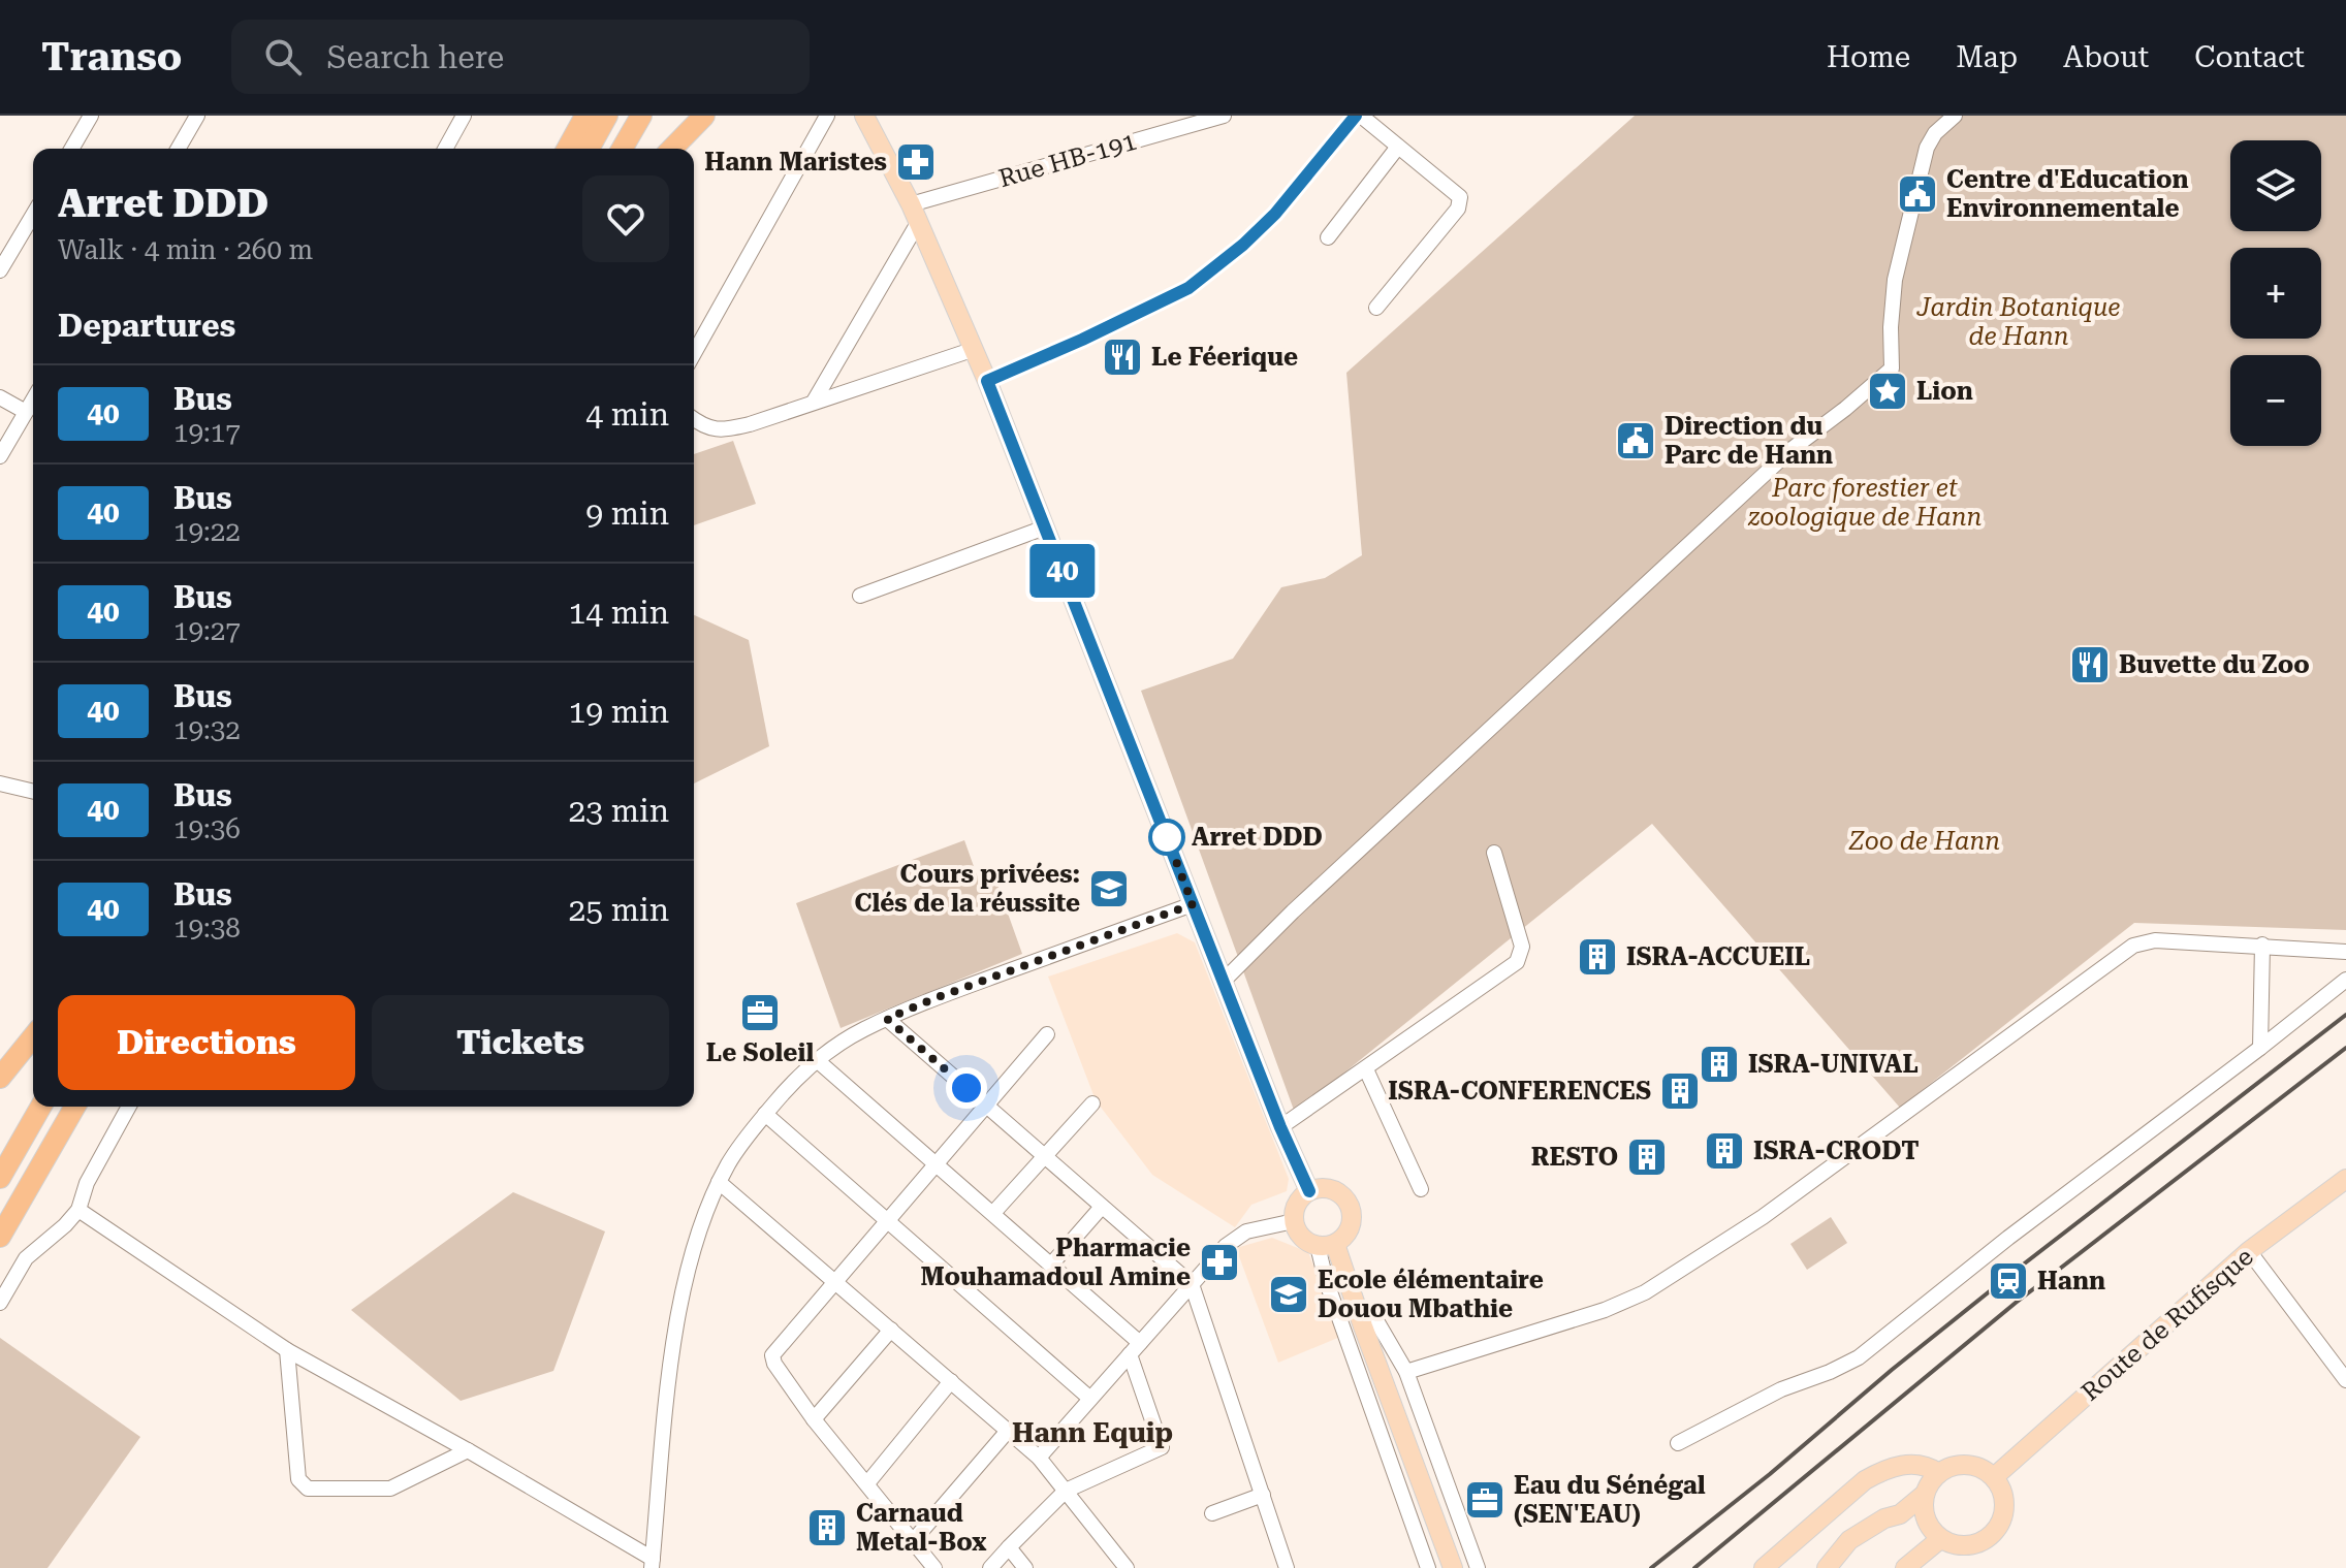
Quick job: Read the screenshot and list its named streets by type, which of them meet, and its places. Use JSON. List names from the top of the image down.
{
  "streets": {
    "main road": ["Route de Rufisque"],
    "street": ["Rue HB-191"]
  },
  "districts": ["Hann Equip"],
  "parks": ["Jardin Botanique de Hann", "Parc forestier et zoologique de Hann", "Zoo de Hann"],
  "places": {
    "pharmacy": ["Hann Maristes", "Pharmacie Mouhamadoul Amine"],
    "public building": ["Centre d'Education Environnementale", "Direction du Parc de Hann"],
    "restaurant": ["Le Féerique", "Buvette du Zoo"],
    "place": ["Lion"],
    "other": ["Arret DDD"],
    "school or university": ["Cours privées: Clés de la réussite", "Ecole élémentaire Douou Mbathie"],
    "building": [
      "ISRA-ACCUEIL",
      "ISRA-UNIVAL",
      "ISRA-CONFERENCES",
      "ISRA-CRODT",
      "RESTO",
      "Carnaud Metal-Box"
    ],
    "office": ["Le Soleil", "Eau du Sénégal (SEN'EAU)"],
    "station": ["Hann"]
  },
  "lines": ["bus line 40"],
  "page": {
    "header": "Transo",
    "search": "Search here",
    "nav": [
      "Home",
      "Map",
      "About",
      "Contact"
    ],
    "on_map": "40",
    "map_buttons": ["+", "−"],
    "heading": [
      ["Arret DDD", "Walk · 4 min · 260 m"],
      "Departures"
    ],
    "list": [
      {
        "mark": "40",
        "name": "Bus",
        "note": "19:17",
        "value": "4 min"
      },
      {
        "mark": "40",
        "name": "Bus",
        "note": "19:22",
        "value": "9 min"
      },
      {
        "mark": "40",
        "name": "Bus",
        "note": "19:27",
        "value": "14 min"
      },
      {
        "mark": "40",
        "name": "Bus",
        "note": "19:32",
        "value": "19 min"
      },
      {
        "mark": "40",
        "name": "Bus",
        "note": "19:36",
        "value": "23 min"
      },
      {
        "mark": "40",
        "name": "Bus",
        "note": "19:38",
        "value": "25 min"
      }
    ],
    "buttons": ["Directions", "Tickets"]
  }
}
